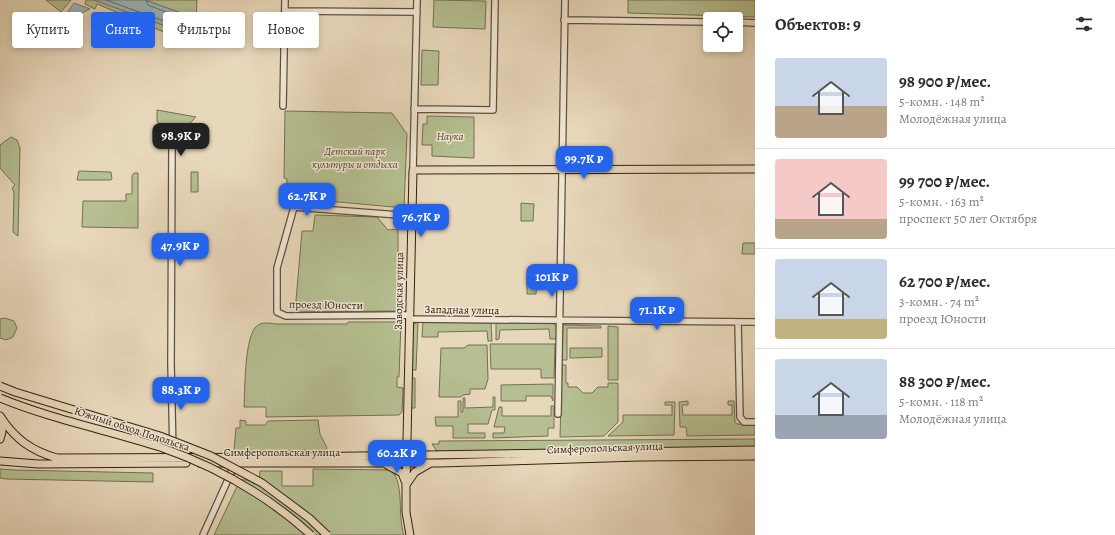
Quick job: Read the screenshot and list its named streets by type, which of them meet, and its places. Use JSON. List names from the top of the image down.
{
  "streets": {
    "main road": ["Заводская улица", "Южный обход Подольска", "Симферопольская улица"],
    "street": ["проезд Юности", "Западная улица"]
  },
  "crossings": [
    ["Заводская улица", "проезд Юности"],
    ["Заводская улица", "Западная улица"],
    ["Заводская улица", "Симферопольская улица"],
    ["проезд Юности", "Западная улица"]
  ],
  "parks": ["Наука", "Детский парк культуры и отдыха"],
  "page": {
    "heading": "Объектов: 9",
    "chip": [
      "Купить",
      "Снять",
      "Фильтры",
      "Новое"
    ],
    "list": [
      {
        "name": "98 900 ₽/мес.",
        "note": "5-комн. · 148 m² · Молодёжная улица"
      },
      {
        "name": "99 700 ₽/мес.",
        "note": "5-комн. · 163 m² · проспект 50 лет Октября"
      },
      {
        "name": "62 700 ₽/мес.",
        "note": "3-комн. · 74 m² · проезд Юности"
      },
      {
        "name": "88 300 ₽/мес.",
        "note": "5-комн. · 118 m² · Молодёжная улица"
      }
    ],
    "price": [
      "98.9K ₽",
      "99.7K ₽",
      "62.7K ₽",
      "76.7K ₽",
      "47.9K ₽",
      "101K ₽",
      "71.1K ₽",
      "88.3K ₽",
      "60.2K ₽"
    ]
  }
}
